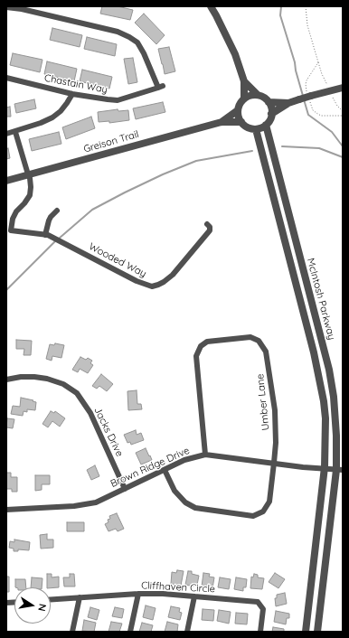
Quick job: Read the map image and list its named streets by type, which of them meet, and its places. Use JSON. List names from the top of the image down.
{
  "streets": {
    "street": [
      "Chastain Way",
      "Greison Trail",
      "Wooded Way",
      "McIntosh Parkway",
      "Umber Lane",
      "Jacks Drive",
      "Brown Ridge Drive",
      "Cliffhaven Circle"
    ]
  },
  "crossings": [
    ["Greison Trail", "Wooded Way"],
    ["Greison Trail", "McIntosh Parkway"],
    ["McIntosh Parkway", "Brown Ridge Drive"],
    ["Umber Lane", "Brown Ridge Drive"],
    ["Jacks Drive", "Brown Ridge Drive"]
  ],
  "north": "right"
}
